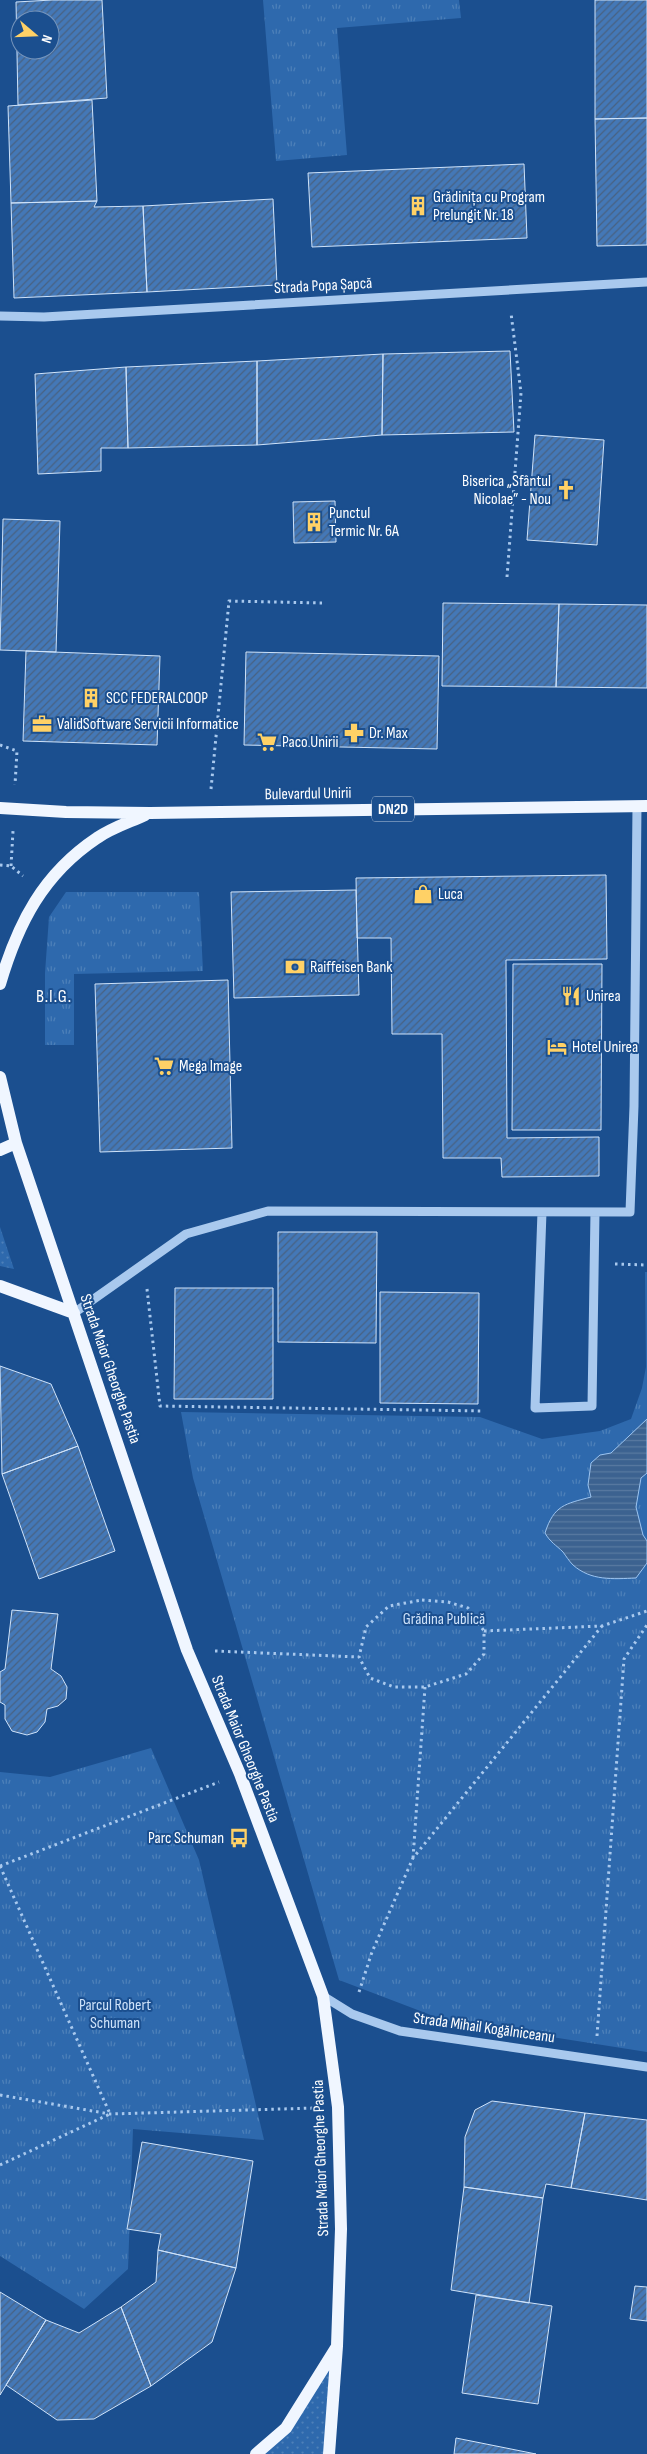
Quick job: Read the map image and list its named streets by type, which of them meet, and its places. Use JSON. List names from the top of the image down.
{
  "streets": {
    "main road": ["Bulevardul Unirii", "DN2D", "Strada Maior Gheorghe Pastia"],
    "street": ["Strada Popa Șapcă", "Strada Mihail Kogălniceanu"]
  },
  "crossings": [
    ["Strada Maior Gheorghe Pastia", "Strada Mihail Kogălniceanu"]
  ],
  "districts": ["B.I.G."],
  "parks": ["Grădina Publică", "Parcul Robert Schuman"],
  "places": {
    "building": ["Grădinița cu Program Prelungit Nr. 18", "Punctul Termic Nr. 6A", "SCC FEDERALCOOP"],
    "church": ["Biserica „Sfântul Nicolae” - Nou"],
    "office": ["ValidSoftware Servicii Informatice"],
    "pharmacy": ["Dr. Max"],
    "supermarket": ["Paco Unirii", "Mega Image"],
    "shop": ["Luca"],
    "bank": ["Raiffeisen Bank"],
    "restaurant": ["Unirea"],
    "hotel": ["Hotel Unirea"],
    "bus stop": ["Parc Schuman"]
  },
  "north": "right"
}
